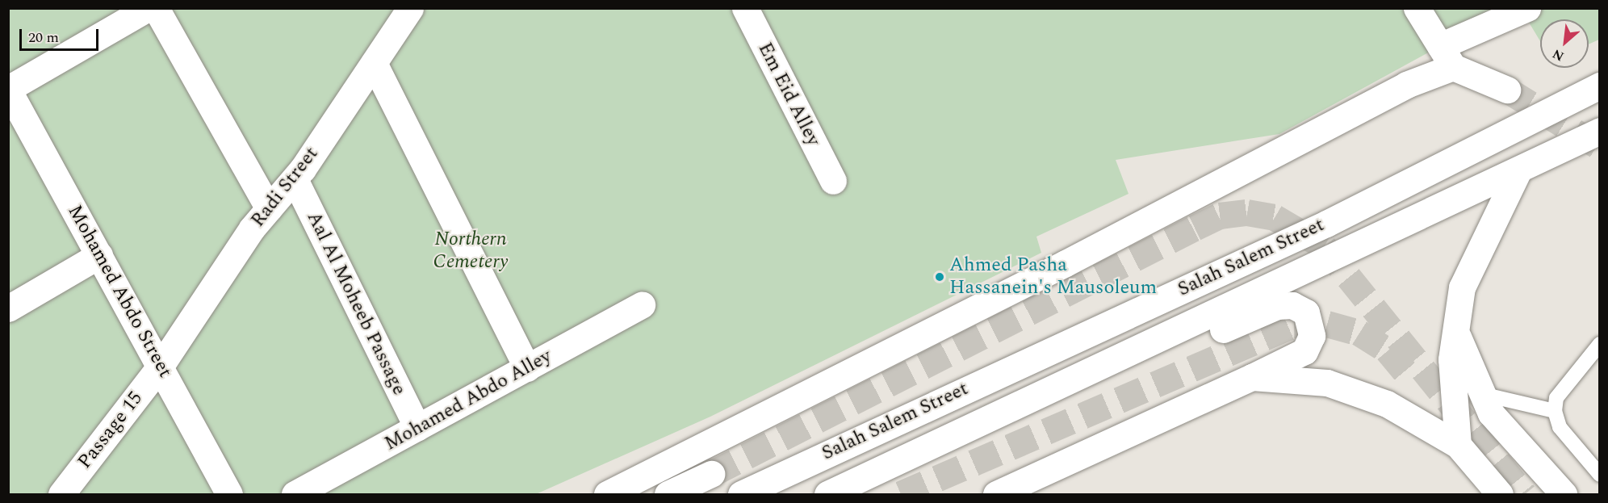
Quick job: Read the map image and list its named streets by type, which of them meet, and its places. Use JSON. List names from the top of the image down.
{
  "streets": {
    "main road": [
      "Em Eid Alley",
      "Radi Street",
      "Salah Salem Street",
      "Mohamed Abdo Street",
      "Aal Al Moheeb Passage",
      "Mohamed Abdo Alley",
      "Passage 15"
    ]
  },
  "crossings": [
    ["Radi Street", "Mohamed Abdo Street"],
    ["Radi Street", "Aal Al Moheeb Passage"],
    ["Radi Street", "Passage 15"],
    ["Mohamed Abdo Street", "Passage 15"],
    ["Aal Al Moheeb Passage", "Mohamed Abdo Alley"]
  ],
  "parks": ["Northern Cemetery"],
  "places": ["Ahmed Pasha Hassanein's Mausoleum"],
  "scale_bar": "20 m",
  "north": "bottom left"
}
